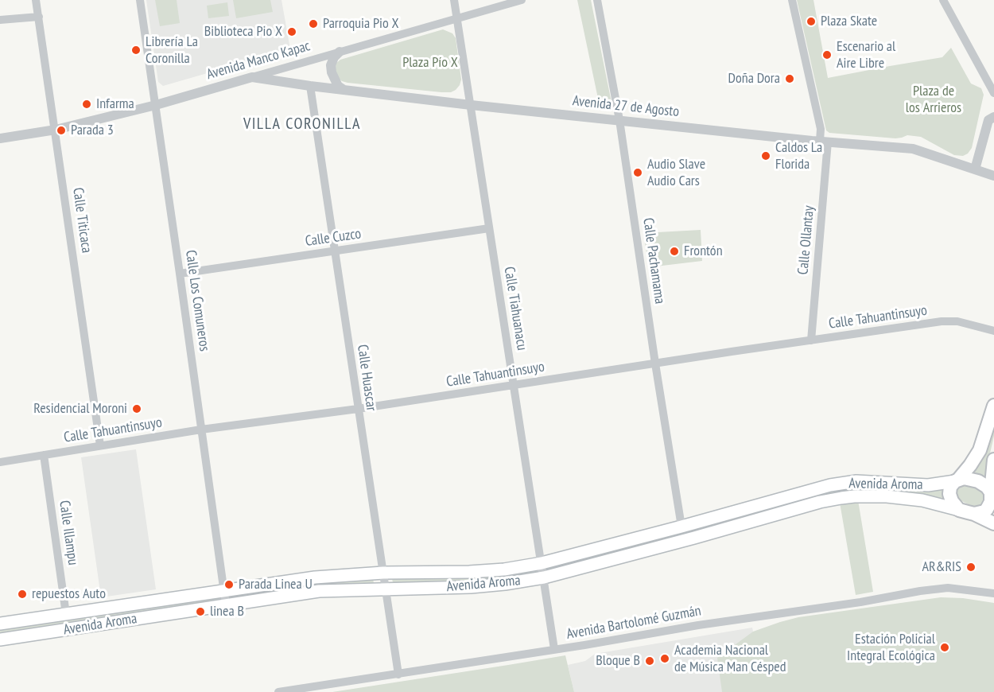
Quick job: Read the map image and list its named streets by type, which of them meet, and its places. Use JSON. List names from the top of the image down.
{
  "streets": {
    "main road": ["Avenida Aroma"],
    "street": [
      "Avenida Manco Kapac",
      "Avenida 27 de Agosto",
      "Calle Titicaca",
      "Calle Cuzco",
      "Calle Ollantay",
      "Calle Pachamama",
      "Calle Los Comuneros",
      "Calle Tiahuanacu",
      "Calle Tahuantinsuyo",
      "Calle Huascar",
      "Calle Illampu",
      "Avenida Bartolomé Guzmán"
    ]
  },
  "crossings": [
    ["Avenida Manco Kapac", "Avenida 27 de Agosto"],
    ["Avenida Manco Kapac", "Calle Titicaca"],
    ["Avenida Manco Kapac", "Calle Los Comuneros"],
    ["Avenida Manco Kapac", "Calle Tiahuanacu"],
    ["Avenida 27 de Agosto", "Calle Ollantay"],
    ["Avenida 27 de Agosto", "Calle Pachamama"],
    ["Avenida 27 de Agosto", "Calle Tiahuanacu"],
    ["Avenida 27 de Agosto", "Calle Huascar"],
    ["Calle Titicaca", "Calle Tahuantinsuyo"],
    ["Calle Cuzco", "Calle Los Comuneros"],
    ["Calle Cuzco", "Calle Tiahuanacu"],
    ["Calle Cuzco", "Calle Huascar"],
    ["Calle Ollantay", "Calle Tahuantinsuyo"],
    ["Calle Pachamama", "Calle Tahuantinsuyo"],
    ["Calle Pachamama", "Avenida Aroma"],
    ["Calle Los Comuneros", "Calle Tahuantinsuyo"],
    ["Calle Los Comuneros", "Avenida Aroma"],
    ["Calle Tiahuanacu", "Calle Tahuantinsuyo"],
    ["Calle Tiahuanacu", "Avenida Aroma"],
    ["Calle Tiahuanacu", "Avenida Bartolomé Guzmán"],
    ["Calle Tahuantinsuyo", "Calle Huascar"],
    ["Calle Tahuantinsuyo", "Calle Illampu"],
    ["Calle Huascar", "Avenida Aroma"],
    ["Calle Huascar", "Avenida Bartolomé Guzmán"],
    ["Avenida Aroma", "Calle Illampu"]
  ],
  "districts": ["VILLA CORONILLA"],
  "parks": ["Plaza Pío X", "Plaza de los Arrieros"],
  "places": [
    "Plaza Skate",
    "Parroquia Pio X",
    "Biblioteca Pio X",
    "Librería La Coronilla",
    "Escenario al Aire Libre",
    "Doña Dora",
    "Infarma",
    "Parada 3",
    "Caldos La Florida",
    "Audio Slave Audio Cars",
    "Frontón",
    "Residencial Moroni",
    "AR&RIS",
    "Parada Linea U",
    "repuestos Auto",
    "linea B",
    "Estación Policial Integral Ecológica",
    "Academia Nacional de Música Man Césped",
    "Bloque B"
  ]
}
